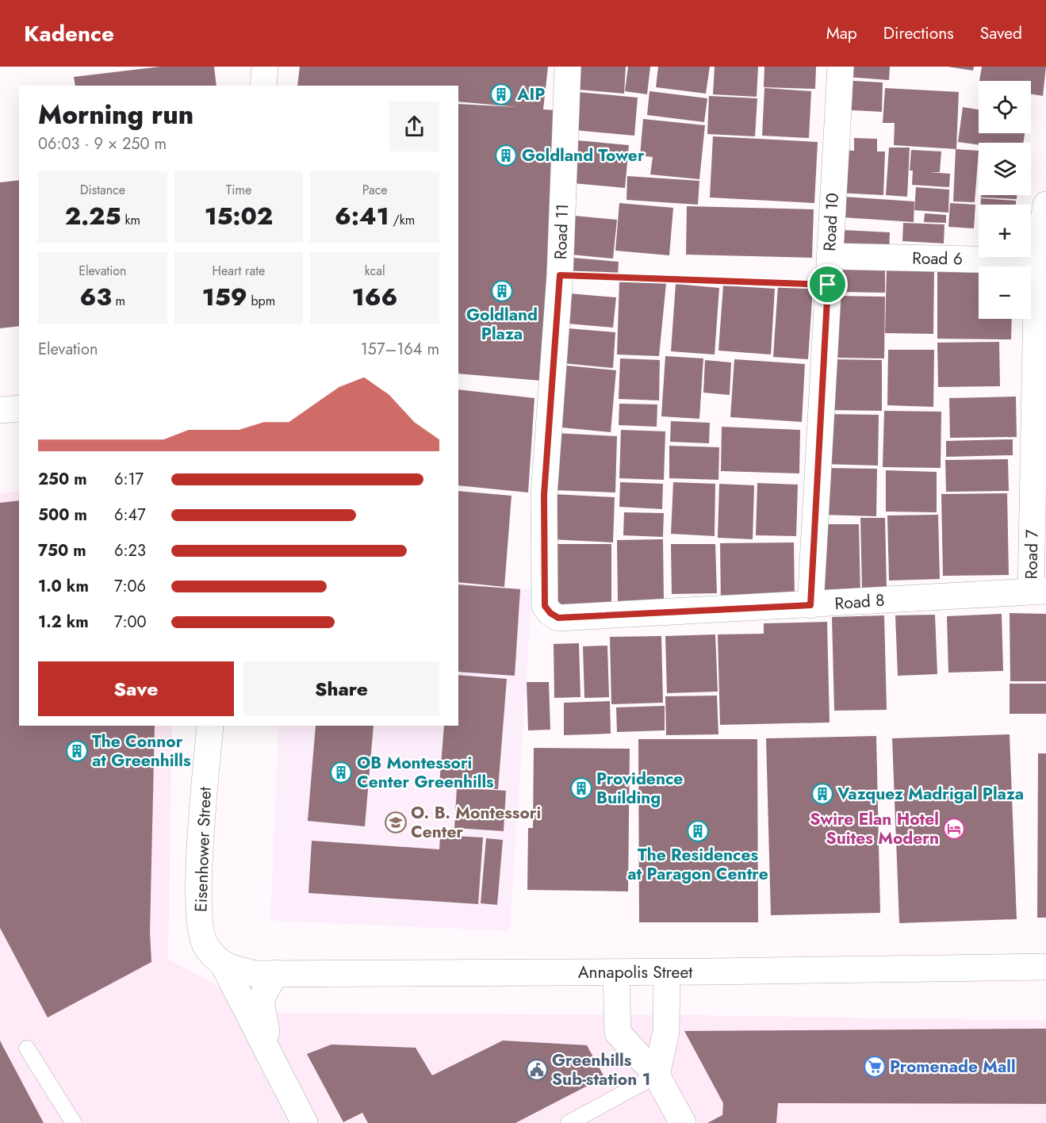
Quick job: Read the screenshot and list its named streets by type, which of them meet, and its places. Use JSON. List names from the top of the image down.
{
  "streets": {
    "street": [
      "Road 10",
      "Road 11",
      "Road 6",
      "Road 7",
      "Road 8",
      "Eisenhower Street",
      "Annapolis Street"
    ]
  },
  "crossings": [
    ["Road 10", "Road 6"],
    ["Road 10", "Road 8"],
    ["Road 11", "Road 8"],
    ["Road 6", "Road 7"],
    ["Road 7", "Road 8"],
    ["Eisenhower Street", "Annapolis Street"]
  ],
  "places": {
    "building": [
      "AIP",
      "Goldland Tower",
      "Goldland Plaza",
      "The Connor at Greenhills",
      "OB Montessori Center Greenhills",
      "Providence Building",
      "Vazquez Madrigal Plaza",
      "The Residences at Paragon Centre"
    ],
    "school or university": ["O. B. Montessori Center"],
    "hotel": ["Swire Elan Hotel Suites Modern"],
    "supermarket": ["Promenade Mall"],
    "public building": ["Greenhills Sub-station 1"]
  },
  "page": {
    "header": "Kadence",
    "nav": ["Map", "Directions", "Saved"],
    "map_buttons": ["+", "−"],
    "heading": ["Morning run", "06:03 · 9 × 250 m"],
    "stats": [
      ["Distance", "2.25 km"],
      ["Time", "15:02"],
      ["Pace", "6:41 /km"],
      ["Elevation", "63 m"],
      ["Heart rate", "159 bpm"],
      ["kcal", "166"]
    ],
    "chart": ["Elevation", "157–164 m"],
    "list": [
      {
        "name": "250 m",
        "note": "6:17"
      },
      {
        "name": "500 m",
        "note": "6:47"
      },
      {
        "name": "750 m",
        "note": "6:23"
      },
      {
        "name": "1.0 km",
        "note": "7:06"
      },
      {
        "name": "1.2 km",
        "note": "7:00"
      }
    ],
    "buttons": ["Save", "Share"]
  }
}
